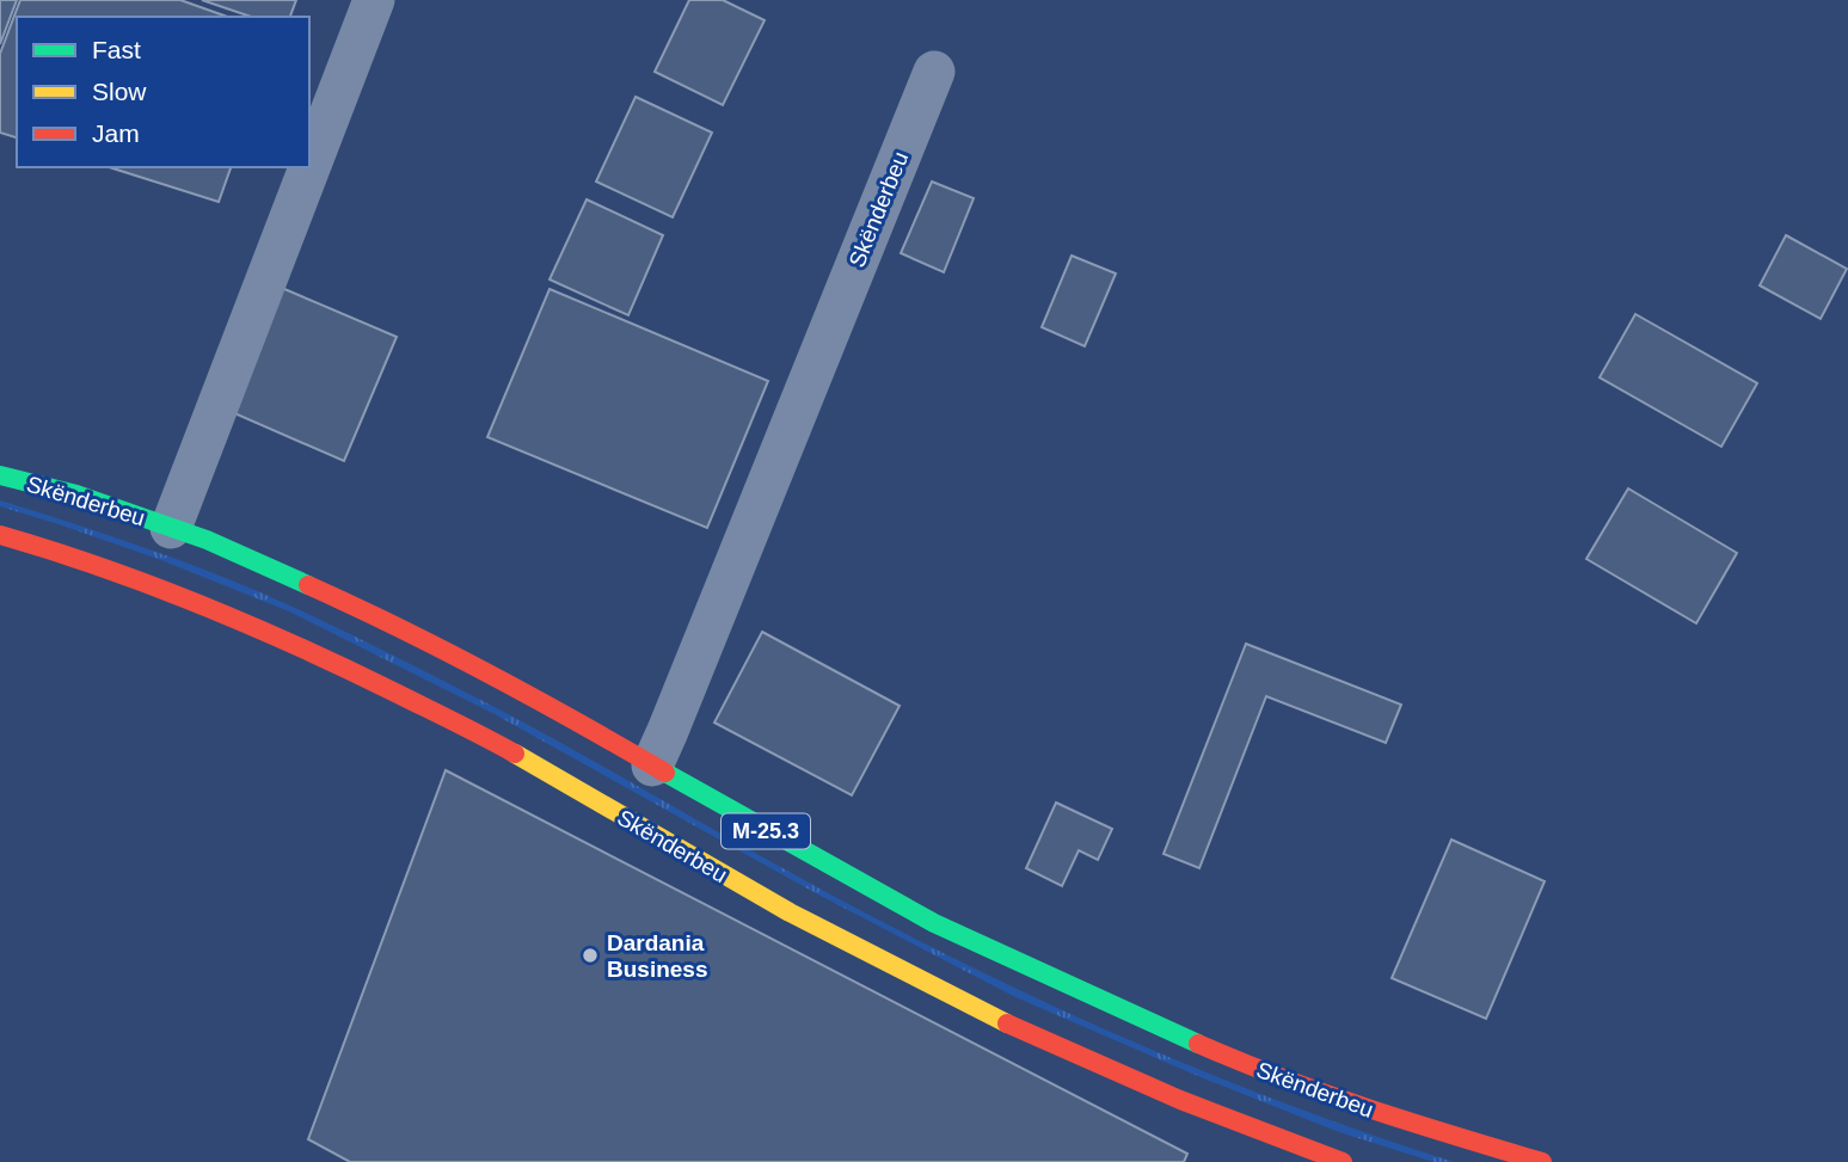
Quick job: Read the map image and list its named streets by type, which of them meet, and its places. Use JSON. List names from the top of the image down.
{
  "streets": {
    "main road": ["Skënderbeu", "M-25.3"]
  },
  "places": ["Dardania Business"],
  "legend": ["Fast", "Slow", "Jam"]
}
